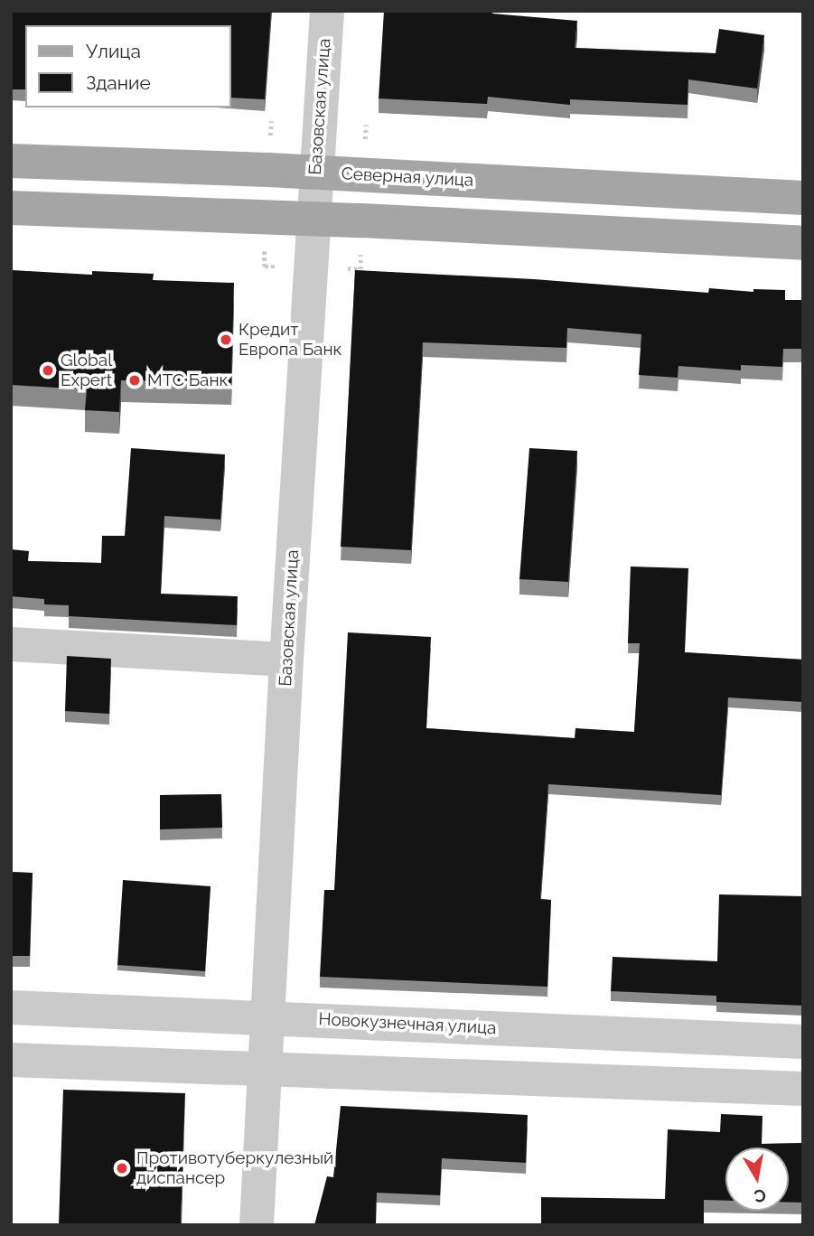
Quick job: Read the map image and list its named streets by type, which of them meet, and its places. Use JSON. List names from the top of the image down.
{
  "streets": {
    "main road": ["Северная улица"],
    "street": ["Базовская улица", "Новокузнечная улица"]
  },
  "crossings": [
    ["Базовская улица", "Северная улица"],
    ["Базовская улица", "Новокузнечная улица"]
  ],
  "places": [
    "Кредит Европа Банк",
    "Global Expert",
    "МТС Банк",
    "Противотуберкулезный диспансер"
  ],
  "legend": ["Улица", "Здание"],
  "north": "bottom"
}
